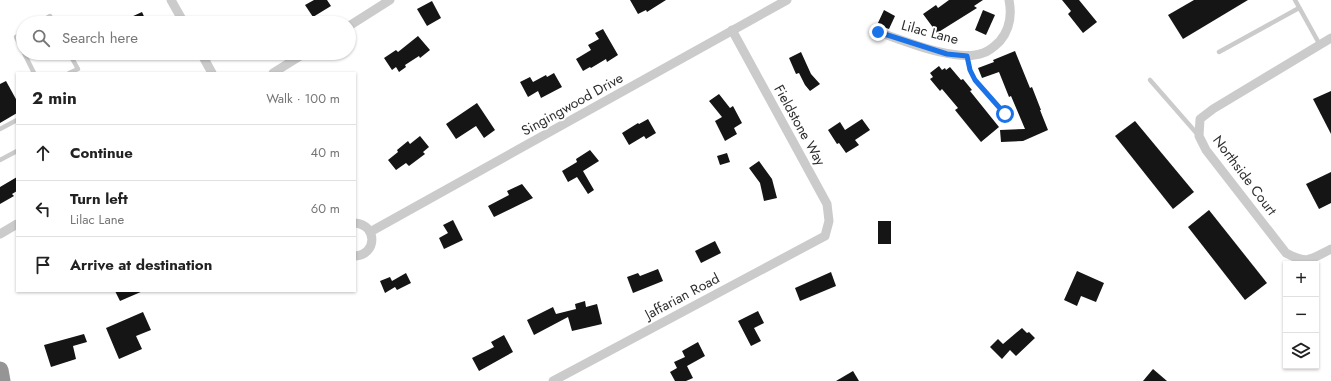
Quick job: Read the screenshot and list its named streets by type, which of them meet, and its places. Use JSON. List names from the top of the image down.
{
  "streets": {
    "street": [
      "Lilac Lane",
      "Singingwood Drive",
      "Fieldstone Way",
      "Northside Court",
      "Jaffarian Road"
    ]
  },
  "crossings": [
    ["Singingwood Drive", "Fieldstone Way"],
    ["Fieldstone Way", "Jaffarian Road"]
  ],
  "page": {
    "search": "Search here",
    "heading": ["2 min", "Walk · 100 m"],
    "list": [
      ["Continue", "40 m"],
      ["Turn left", "Lilac Lane", "60 m"],
      "Arrive at destination"
    ],
    "map_buttons": ["+", "−"]
  }
}
